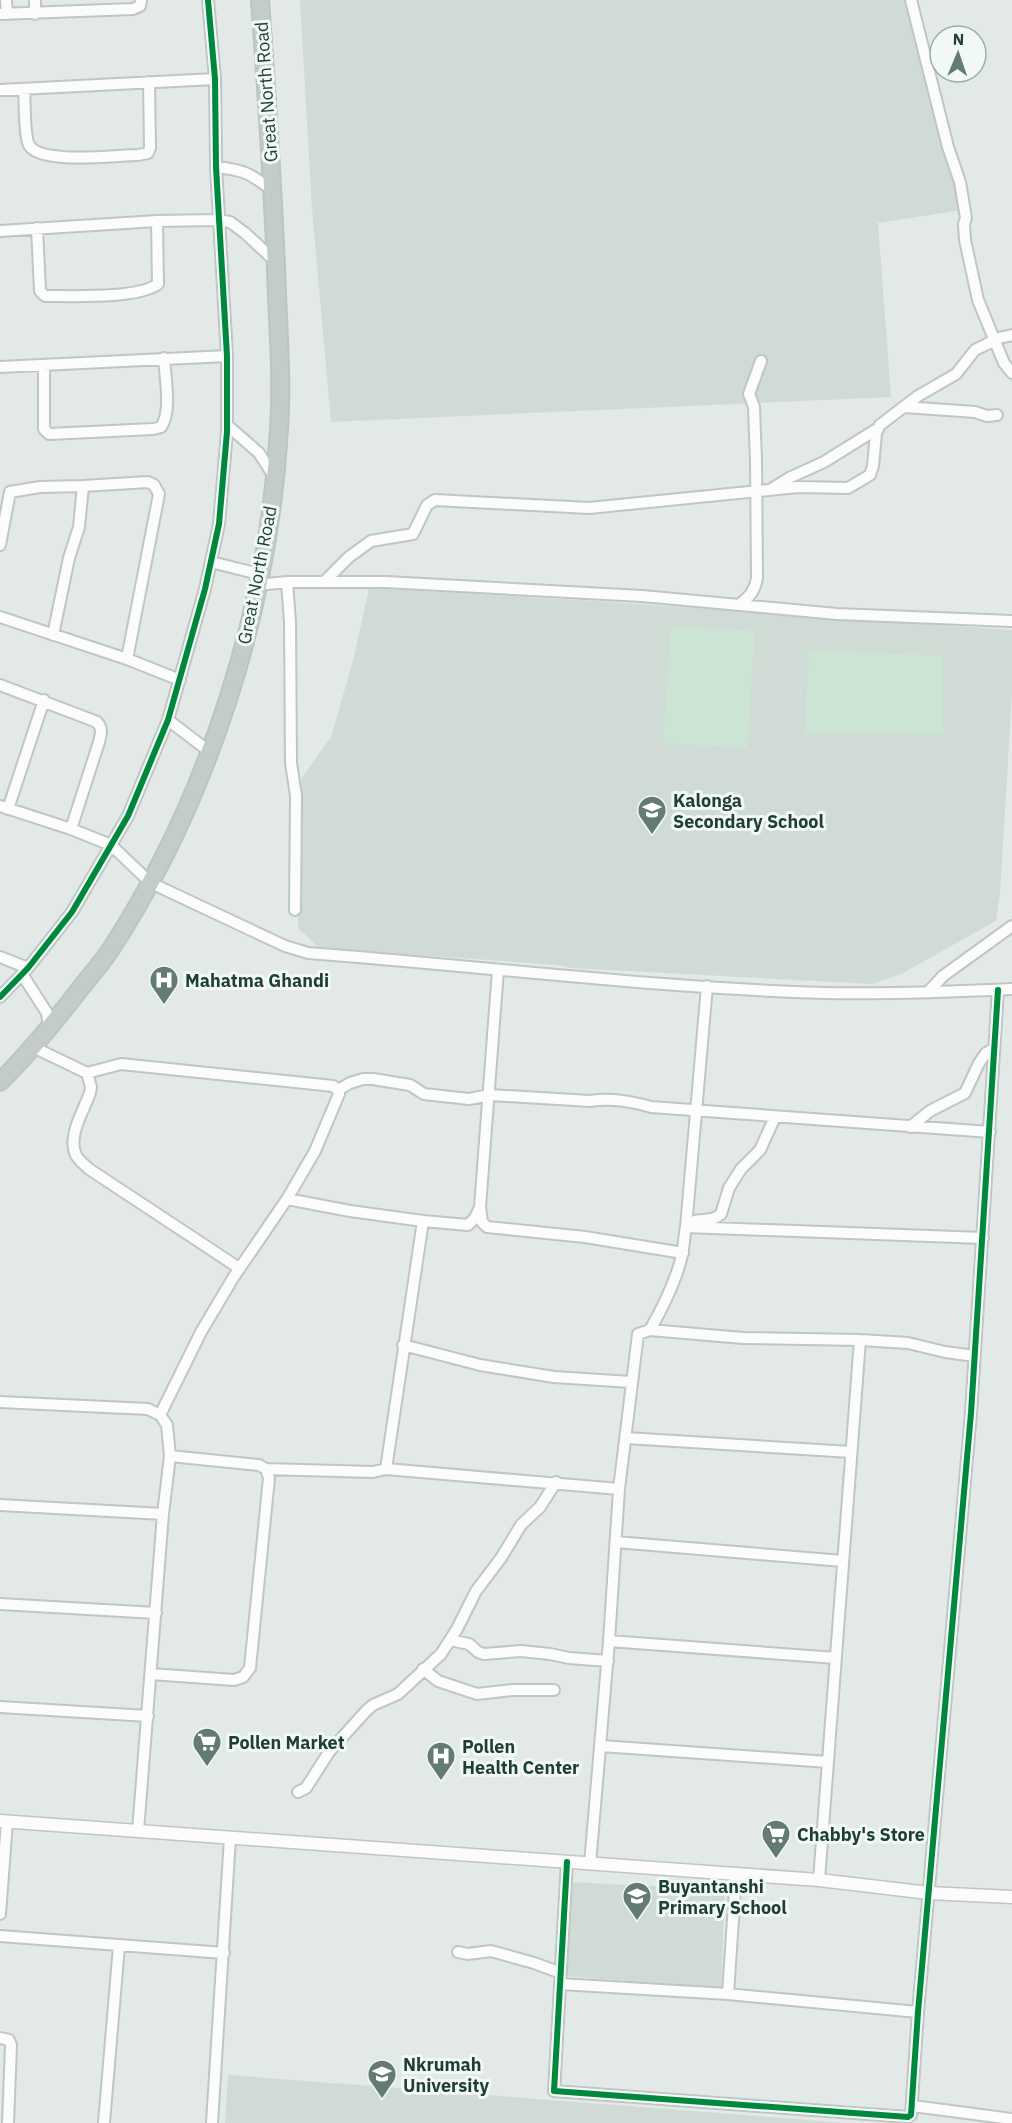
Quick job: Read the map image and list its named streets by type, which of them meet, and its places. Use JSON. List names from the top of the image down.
{
  "streets": {
    "highway": ["Great North Road"]
  },
  "places": {
    "school or university": ["Kalonga Secondary School", "Buyantanshi Primary School", "Nkrumah University"],
    "hospital": ["Mahatma Ghandi", "Pollen Health Center"],
    "supermarket": ["Pollen Market", "Chabby's Store"]
  },
  "north": "top"
}
